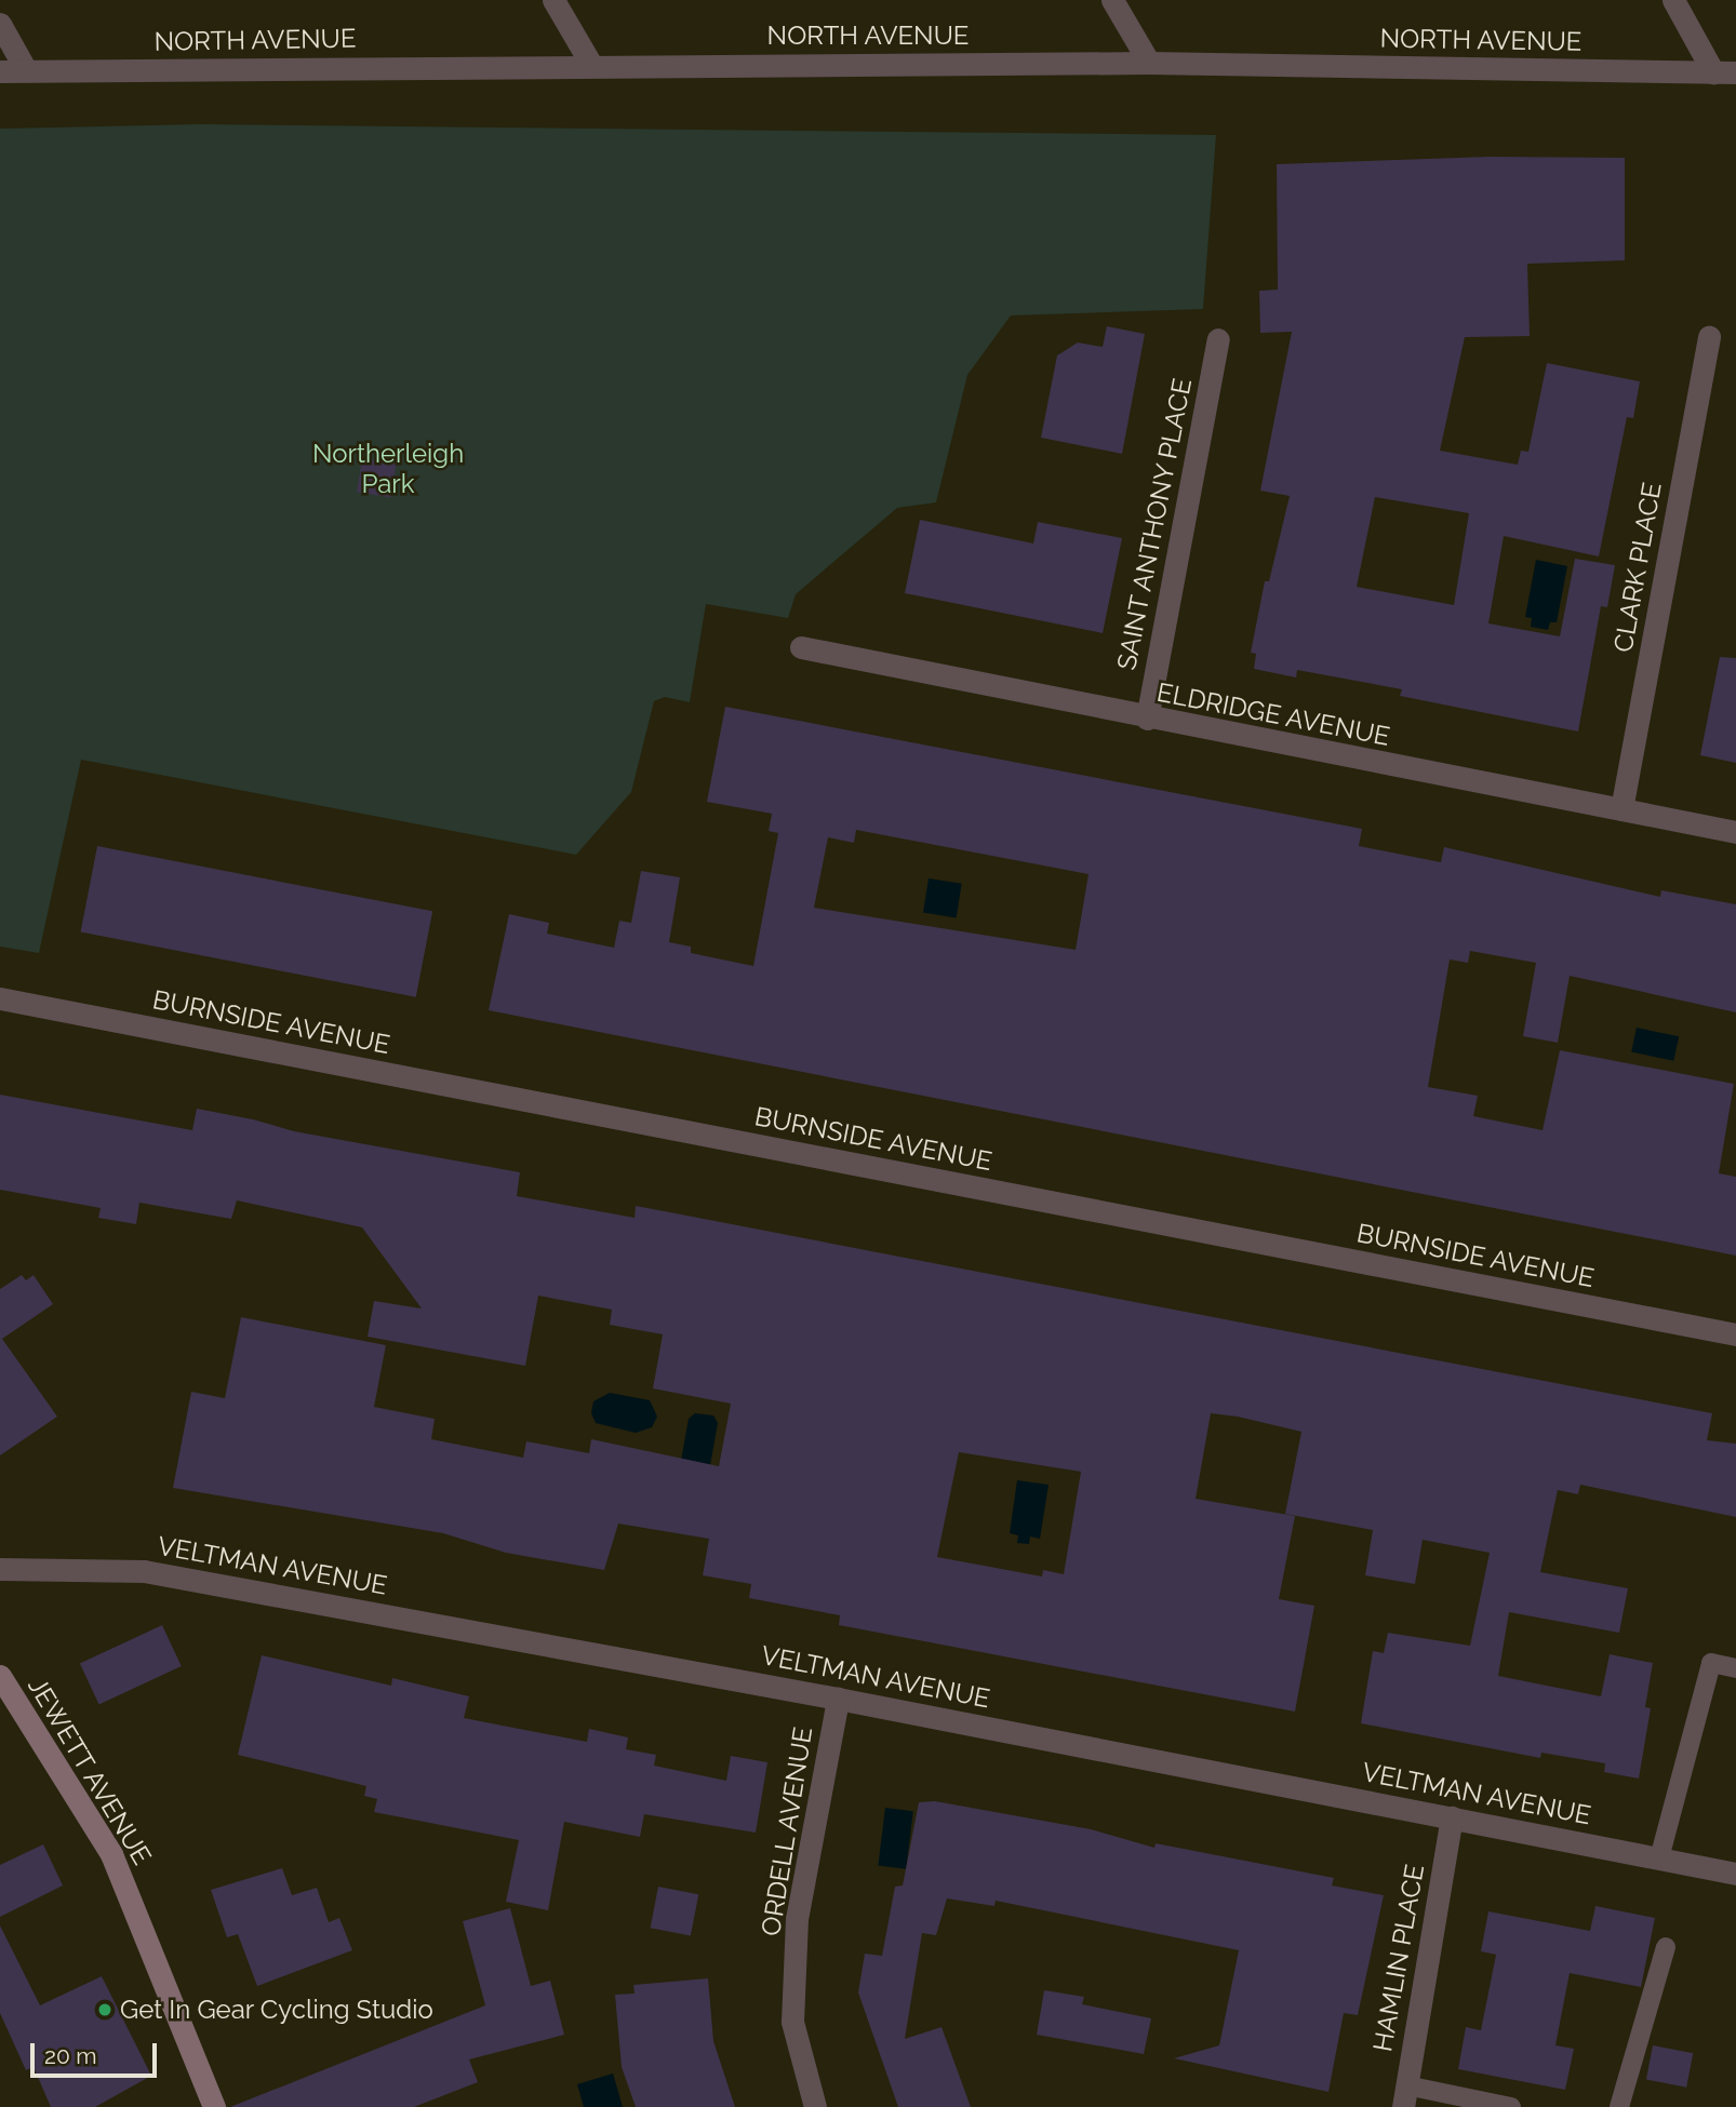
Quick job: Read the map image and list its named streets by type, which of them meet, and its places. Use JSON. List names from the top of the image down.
{
  "streets": {
    "street": [
      "NORTH AVENUE",
      "SAINT ANTHONY PLACE",
      "CLARK PLACE",
      "ELDRIDGE AVENUE",
      "BURNSIDE AVENUE",
      "VELTMAN AVENUE",
      "JEWETT AVENUE",
      "ORDELL AVENUE",
      "HAMLIN PLACE"
    ]
  },
  "crossings": [
    ["SAINT ANTHONY PLACE", "ELDRIDGE AVENUE"],
    ["CLARK PLACE", "ELDRIDGE AVENUE"],
    ["VELTMAN AVENUE", "ORDELL AVENUE"],
    ["VELTMAN AVENUE", "HAMLIN PLACE"]
  ],
  "parks": ["Northerleigh Park"],
  "places": ["Get In Gear Cycling Studio"],
  "scale_bar": "20 m"
}
